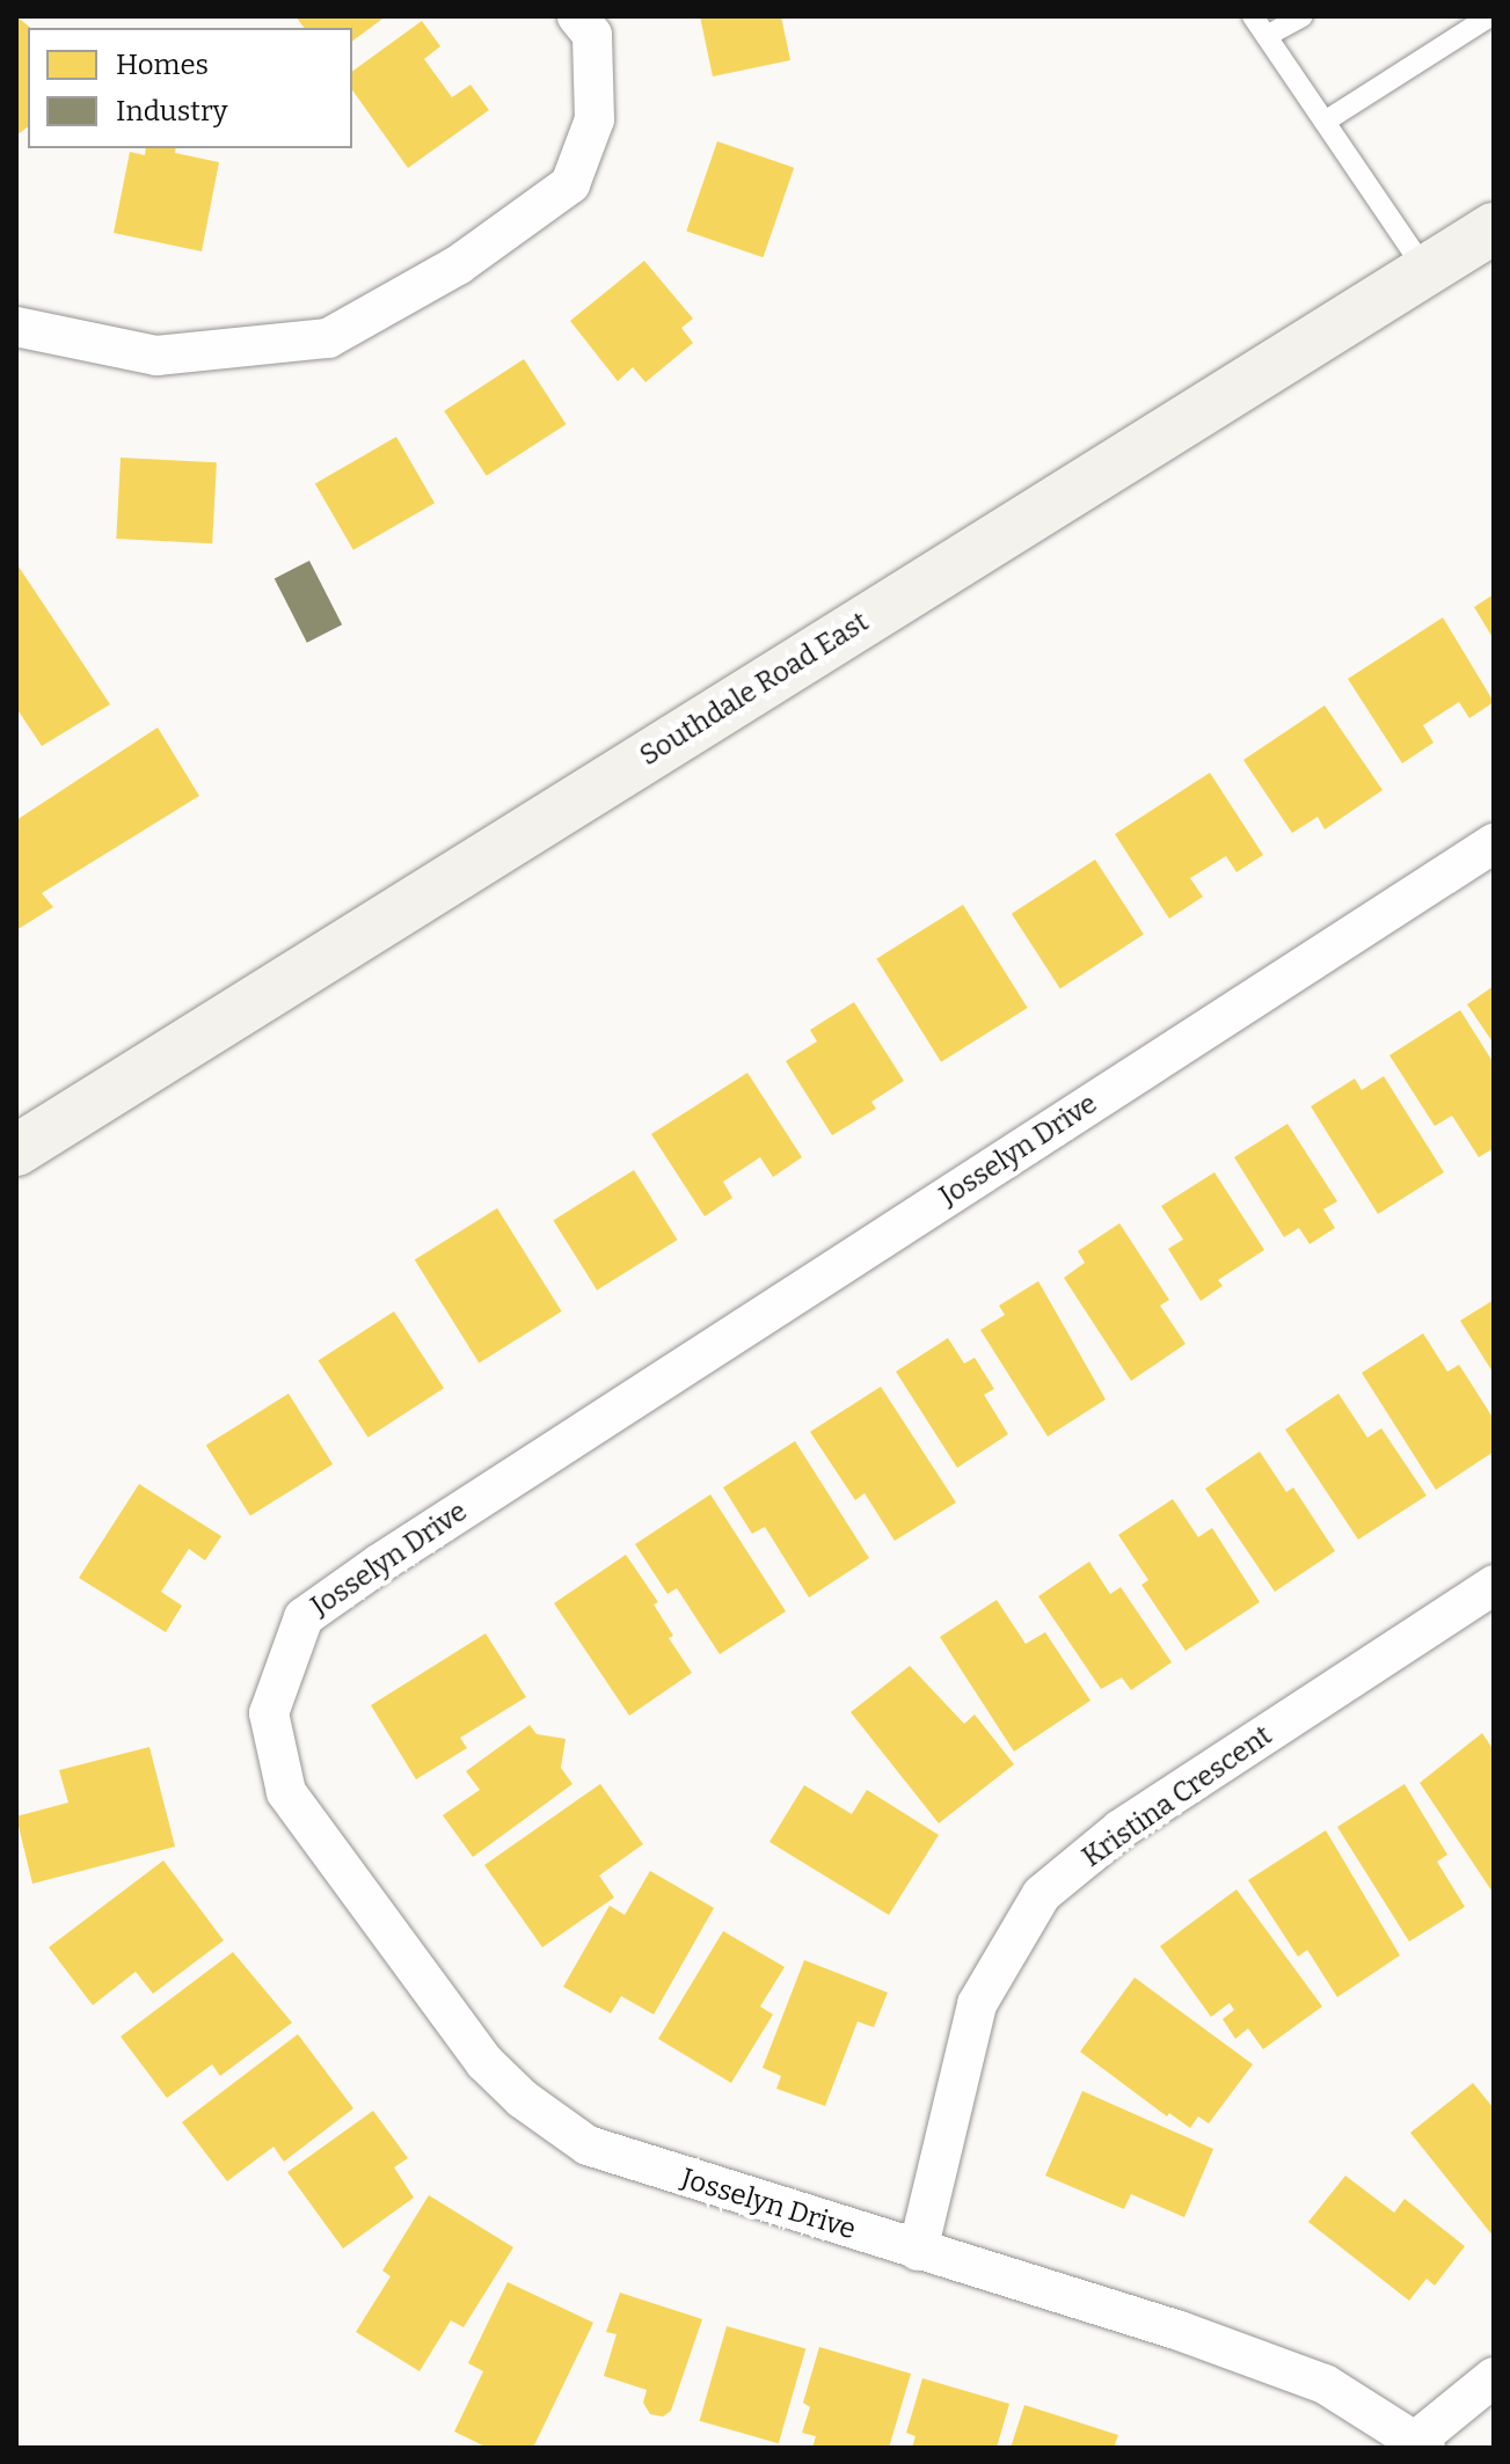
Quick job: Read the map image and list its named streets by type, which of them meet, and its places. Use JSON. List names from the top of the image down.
{
  "streets": {
    "main road": ["Southdale Road East"],
    "street": ["Josselyn Drive", "Kristina Crescent"]
  },
  "crossings": [
    ["Josselyn Drive", "Kristina Crescent"]
  ],
  "legend": ["Homes", "Industry"]
}
